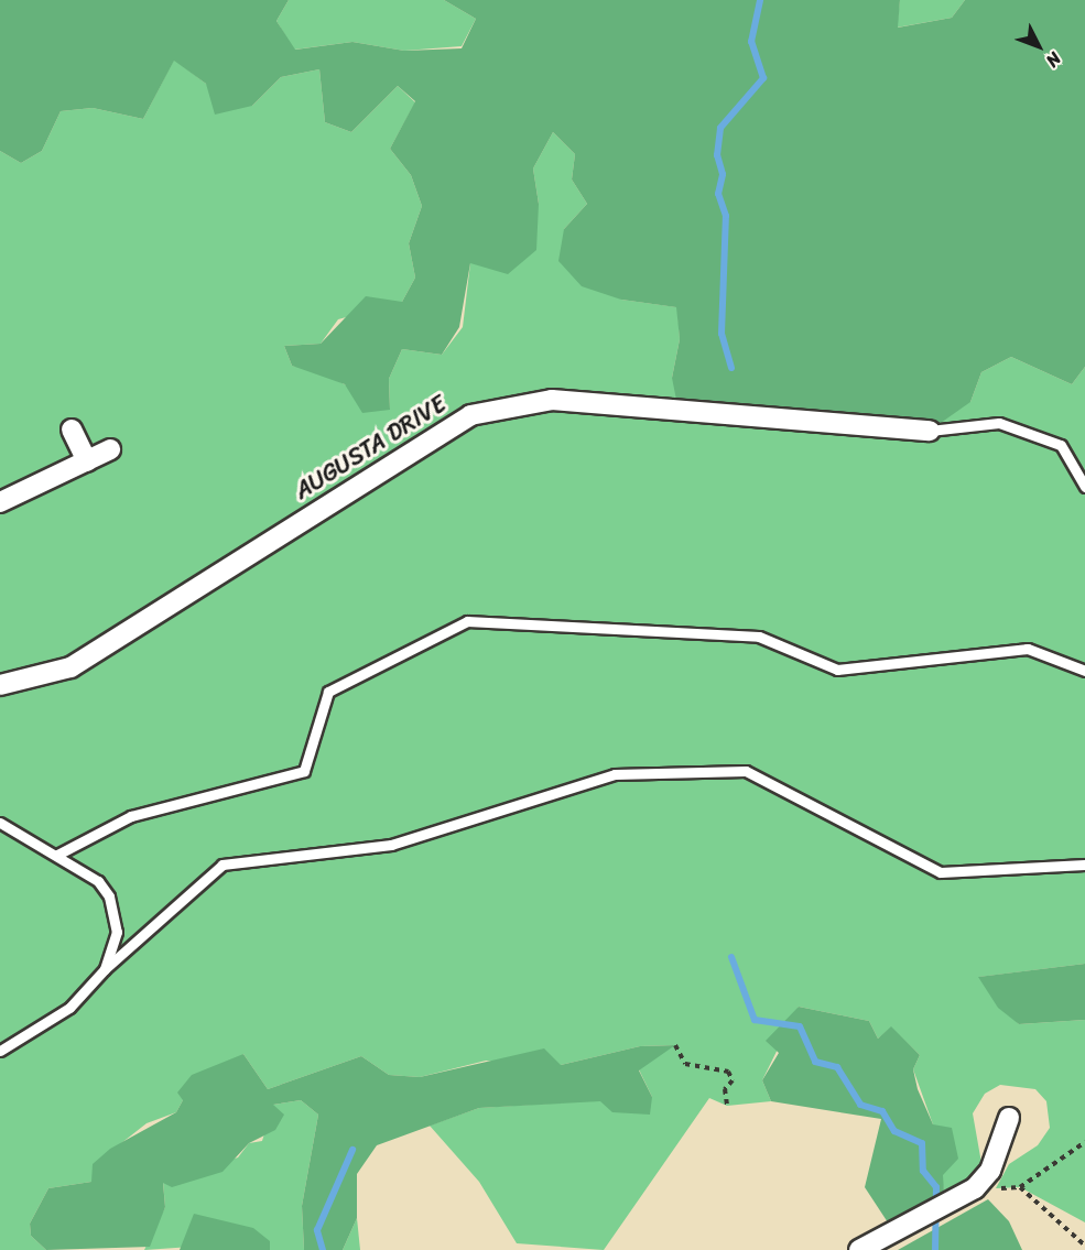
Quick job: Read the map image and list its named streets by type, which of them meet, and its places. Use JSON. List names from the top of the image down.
{
  "streets": {
    "street": ["AUGUSTA DRIVE"]
  },
  "north": "bottom right"
}
